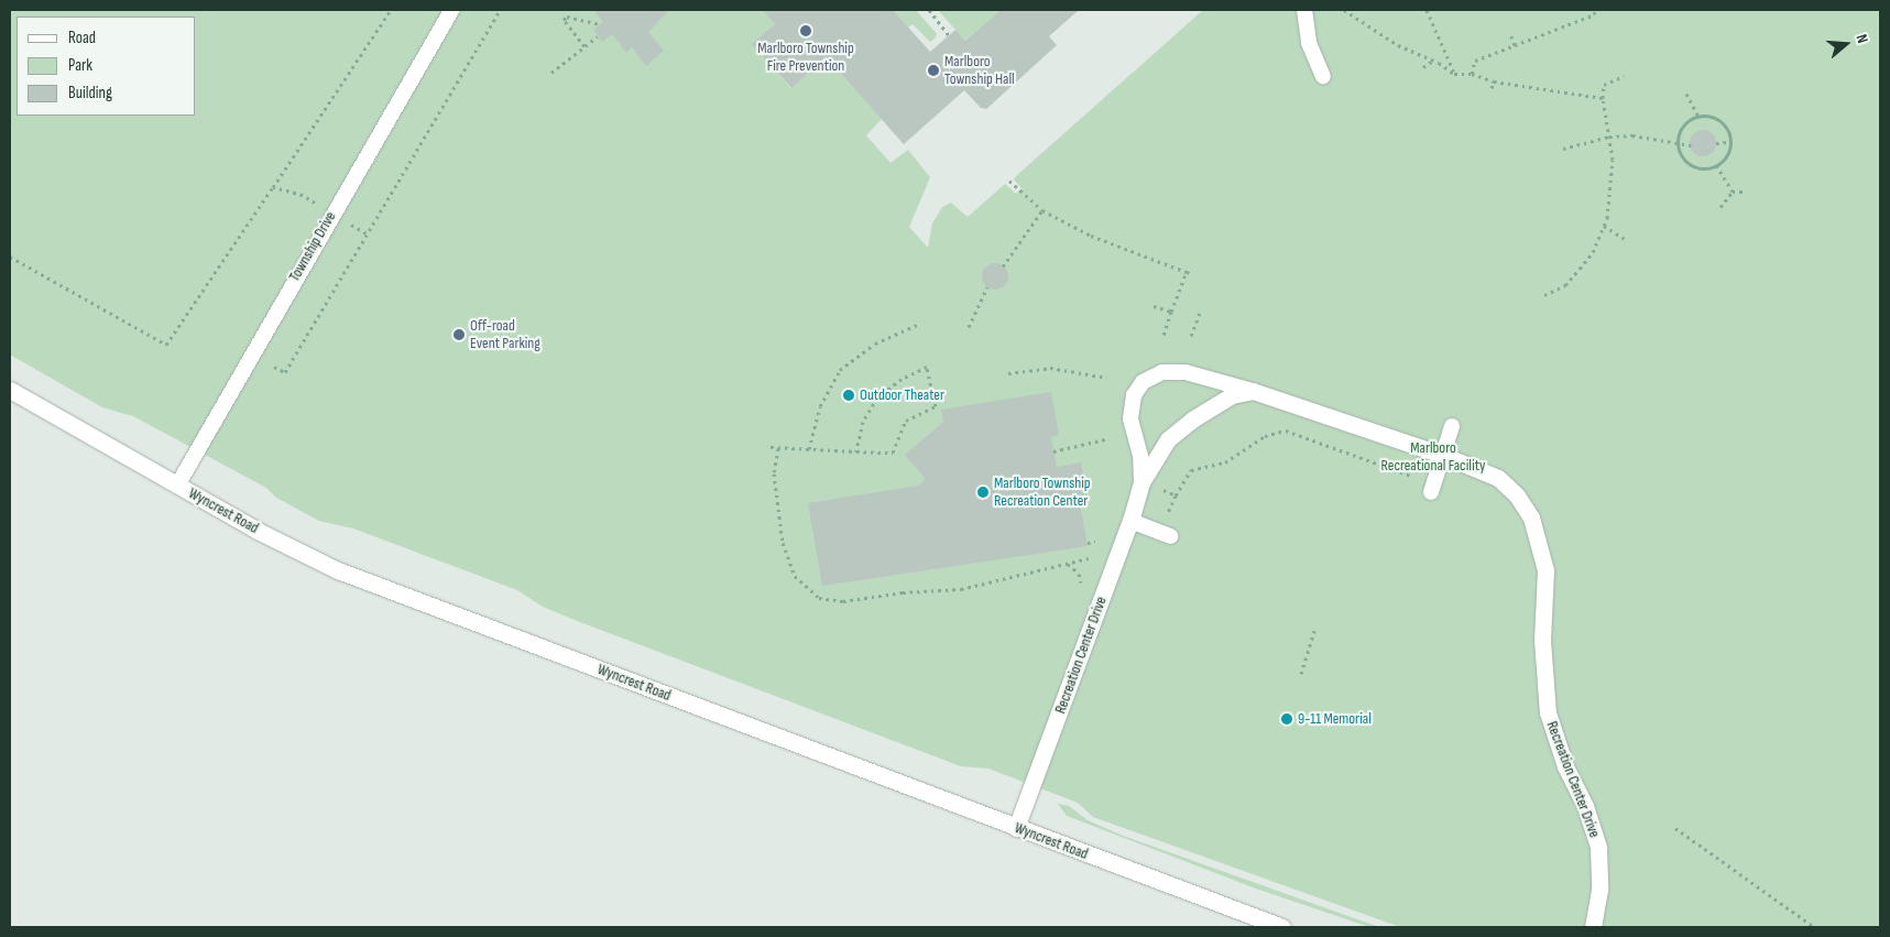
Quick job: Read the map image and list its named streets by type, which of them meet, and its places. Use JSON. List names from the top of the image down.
{
  "streets": {
    "street": ["Wyncrest Road", "Recreation Center Drive"],
    "lane": ["Township Drive"]
  },
  "crossings": [
    ["Township Drive", "Wyncrest Road"],
    ["Wyncrest Road", "Recreation Center Drive"]
  ],
  "parks": ["Marlboro Recreational Facility"],
  "places": [
    "Marlboro Township Fire Prevention",
    "Marlboro Township Hall",
    "Off-road Event Parking",
    "Outdoor Theater",
    "Marlboro Township Recreation Center",
    "9-11 Memorial"
  ],
  "legend": ["Road", "Park", "Building"],
  "north": "right"
}
